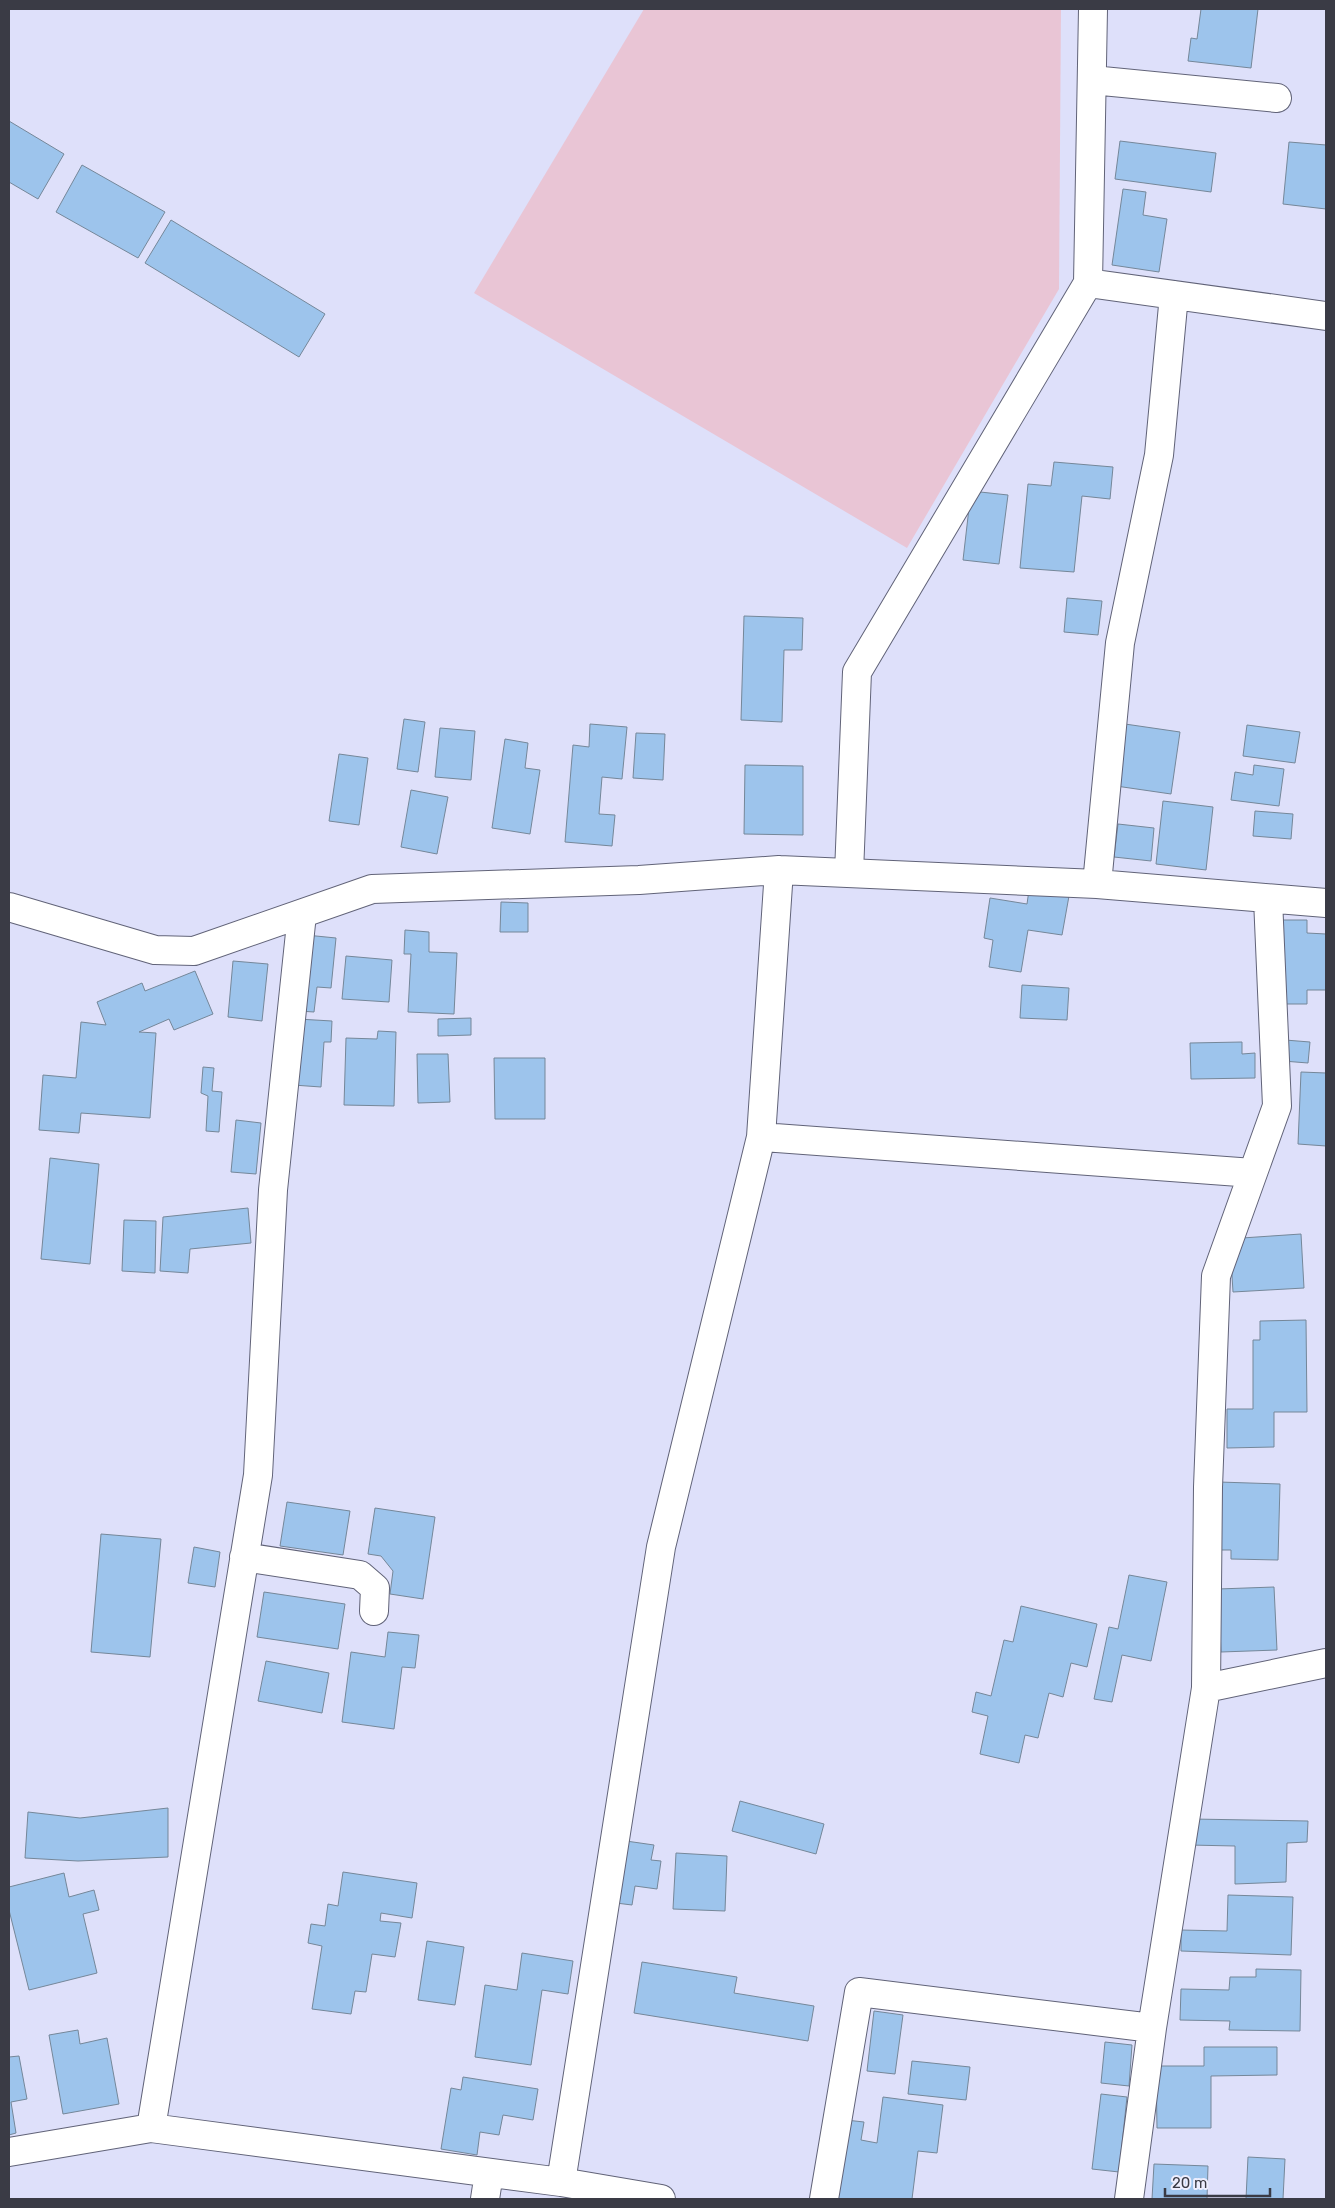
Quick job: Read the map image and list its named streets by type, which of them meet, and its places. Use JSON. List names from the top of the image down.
{
  "scale_bar": "20 m"
}
